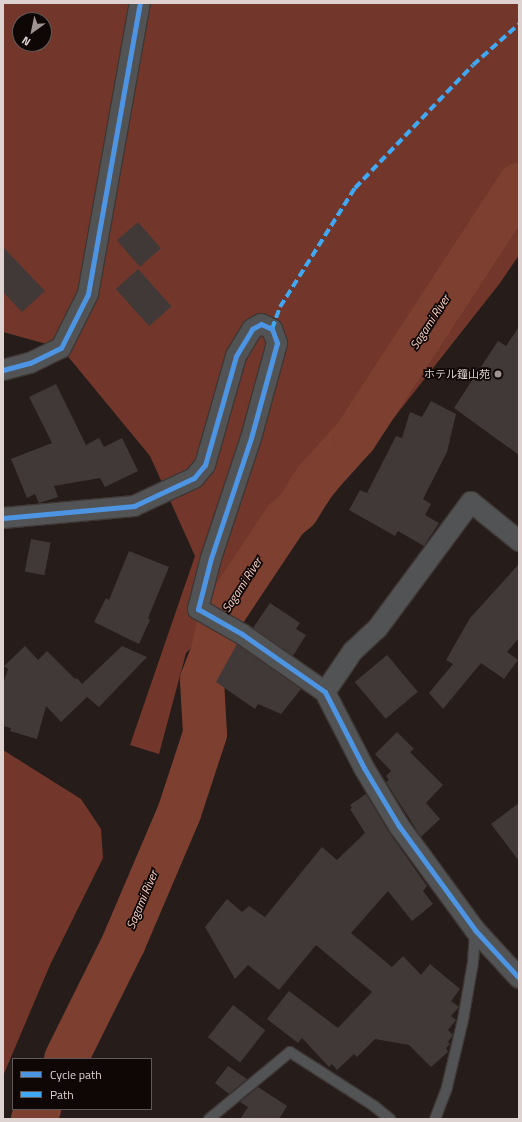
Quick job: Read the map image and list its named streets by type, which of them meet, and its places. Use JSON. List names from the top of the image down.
{
  "water": ["Sagami River"],
  "places": ["ホテル鐘山苑"],
  "legend": ["Cycle path", "Path"],
  "north": "bottom left"
}
